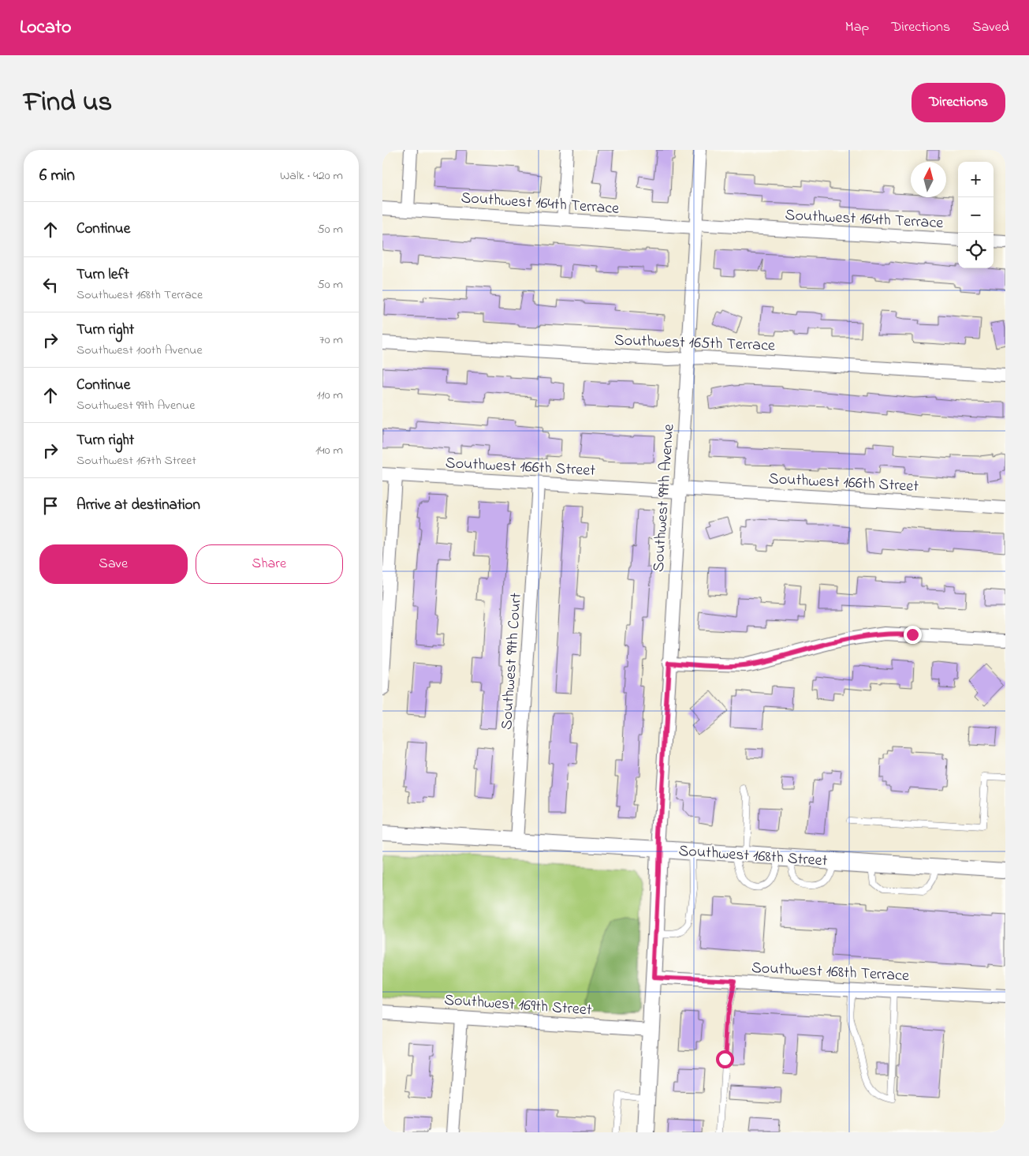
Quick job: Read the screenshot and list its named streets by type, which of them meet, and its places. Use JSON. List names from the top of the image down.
{
  "streets": {
    "street": [
      "Southwest 164th Terrace",
      "Southwest 165th Terrace",
      "Southwest 166th Street",
      "Southwest 99th Avenue",
      "Southwest 99th Court",
      "Southwest 168th Street",
      "Southwest 168th Terrace",
      "Southwest 169th Street"
    ]
  },
  "crossings": [
    ["Southwest 164th Terrace", "Southwest 99th Avenue"],
    ["Southwest 165th Terrace", "Southwest 99th Avenue"],
    ["Southwest 166th Street", "Southwest 99th Avenue"],
    ["Southwest 166th Street", "Southwest 99th Court"],
    ["Southwest 99th Avenue", "Southwest 168th Street"],
    ["Southwest 99th Court", "Southwest 168th Street"]
  ],
  "north": "top",
  "page": {
    "header": "Locato",
    "nav": ["Map", "Directions", "Saved"],
    "title": "Find us",
    "buttons": [
      "Directions",
      ["Save", "Share"]
    ],
    "heading": ["6 min", "Walk · 420 m"],
    "map_buttons": ["+", "−"],
    "list": [
      ["Continue", "50 m"],
      ["Turn left", "Southwest 168th Terrace", "50 m"],
      ["Turn right", "Southwest 100th Avenue", "70 m"],
      ["Continue", "Southwest 99th Avenue", "110 m"],
      ["Turn right", "Southwest 167th Street", "140 m"],
      "Arrive at destination"
    ]
  }
}
